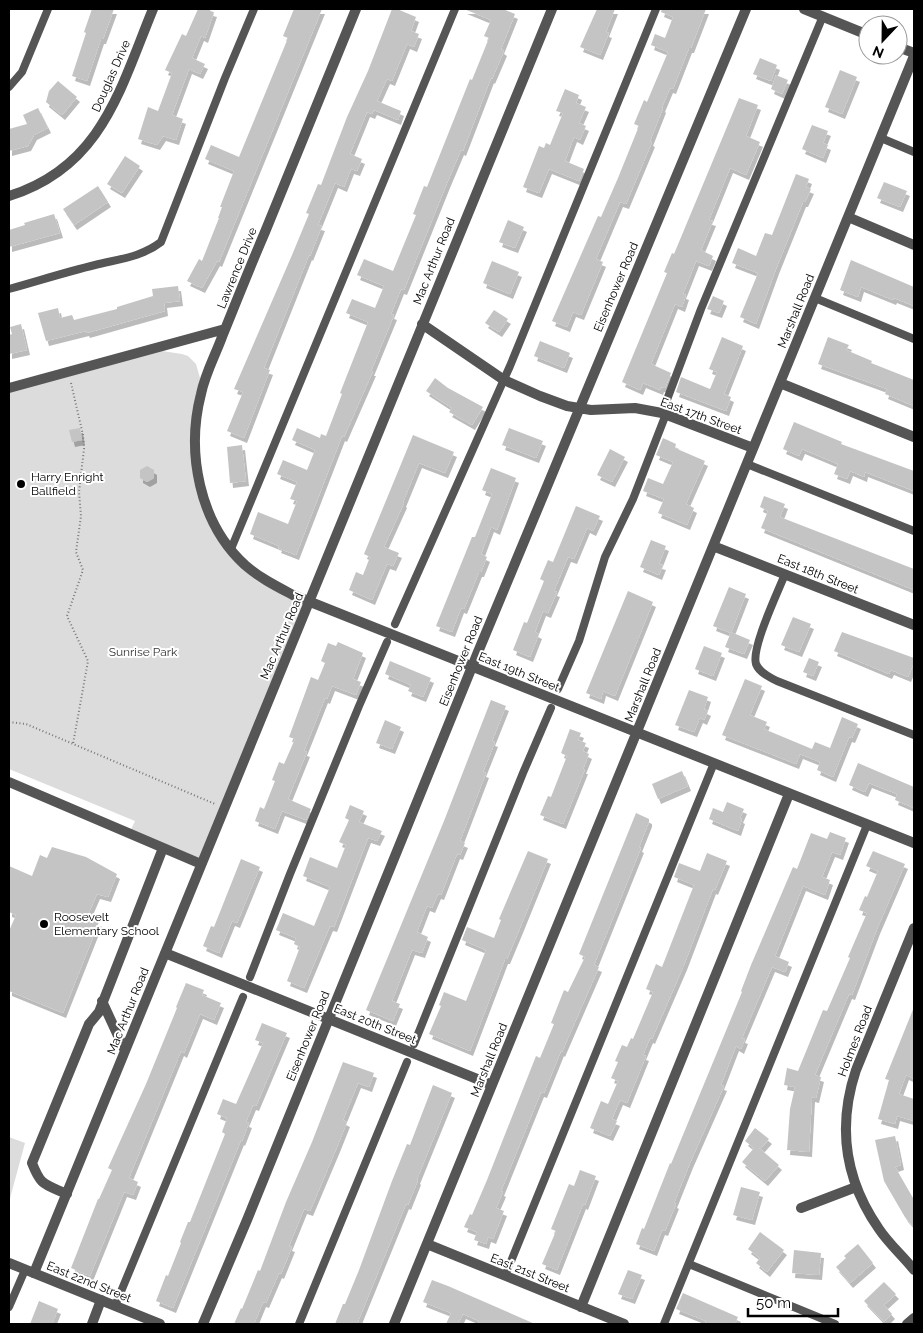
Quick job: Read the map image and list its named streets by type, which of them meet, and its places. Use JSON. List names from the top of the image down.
{
  "streets": {
    "street": [
      "Douglas Drive",
      "Mac Arthur Road",
      "Lawrence Drive",
      "Eisenhower Road",
      "Marshall Road",
      "East 17th Street",
      "East 18th Street",
      "East 19th Street",
      "East 20th Street",
      "Holmes Road",
      "East 21st Street",
      "East 22nd Street"
    ]
  },
  "crossings": [
    ["Mac Arthur Road", "East 17th Street"],
    ["Mac Arthur Road", "East 19th Street"],
    ["Mac Arthur Road", "East 20th Street"],
    ["Mac Arthur Road", "East 22nd Street"],
    ["Lawrence Drive", "East 19th Street"],
    ["Eisenhower Road", "East 17th Street"],
    ["Eisenhower Road", "East 19th Street"],
    ["Eisenhower Road", "East 20th Street"],
    ["Marshall Road", "East 17th Street"],
    ["Marshall Road", "East 18th Street"],
    ["Marshall Road", "East 19th Street"],
    ["Marshall Road", "East 20th Street"],
    ["Marshall Road", "East 21st Street"]
  ],
  "parks": ["Sunrise Park"],
  "places": ["Harry Enright Ballfield", "Roosevelt Elementary School"],
  "scale_bar": "50 m",
  "north": "bottom"
}
